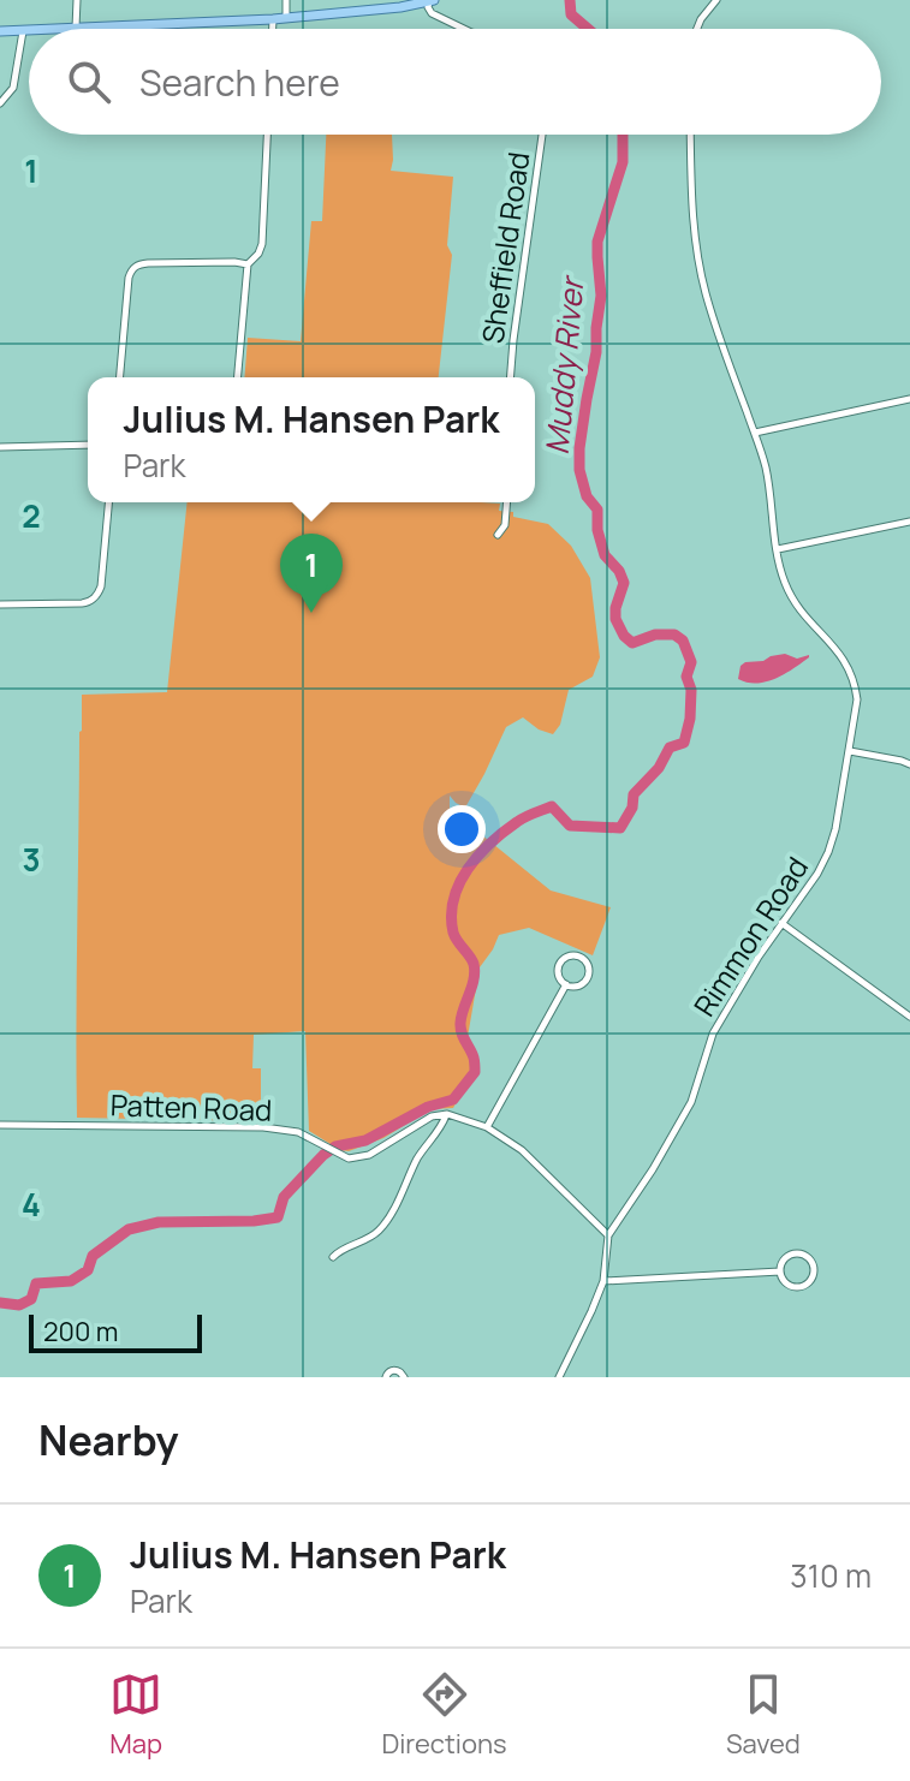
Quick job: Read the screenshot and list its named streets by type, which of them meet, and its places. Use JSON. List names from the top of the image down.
{
  "streets": {
    "street": ["Sheffield Road", "Rimmon Road", "Patten Road"]
  },
  "water": ["Muddy River"],
  "scale_bar": "200 m",
  "page": {
    "search": "Search here",
    "popup": ["Julius M. Hansen Park", "Park"],
    "pins": "1",
    "scale": "200 m",
    "heading": "Nearby",
    "list": [
      {
        "mark": "1",
        "name": "Julius M. Hansen Park",
        "note": "Park",
        "value": "310 m"
      }
    ],
    "nav": ["Map", "Directions", "Saved"]
  },
  "grid": {
    "rows": [
      "1",
      "2",
      "3",
      "4"
    ]
  }
}
